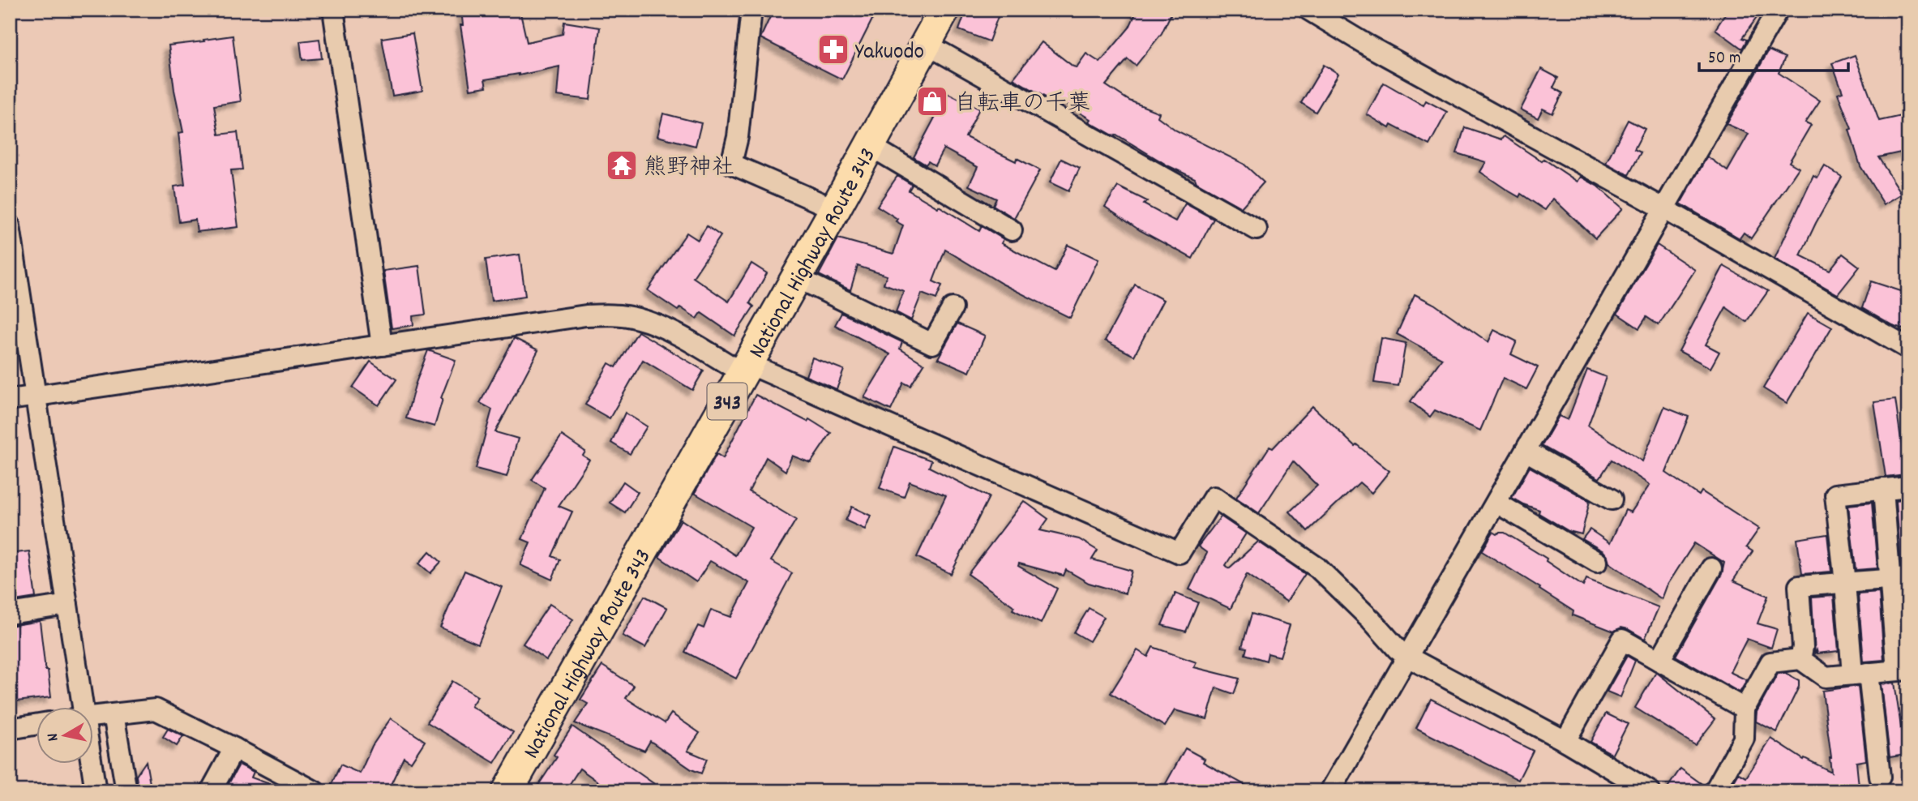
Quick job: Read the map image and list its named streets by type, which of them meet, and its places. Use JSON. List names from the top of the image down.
{
  "streets": {
    "highway": ["National Highway Route 343", "343"]
  },
  "places": {
    "pharmacy": ["Yakuodo"],
    "shop": ["自転車の千葉"],
    "temple": ["熊野神社"]
  },
  "scale_bar": "50 m",
  "north": "left"
}
